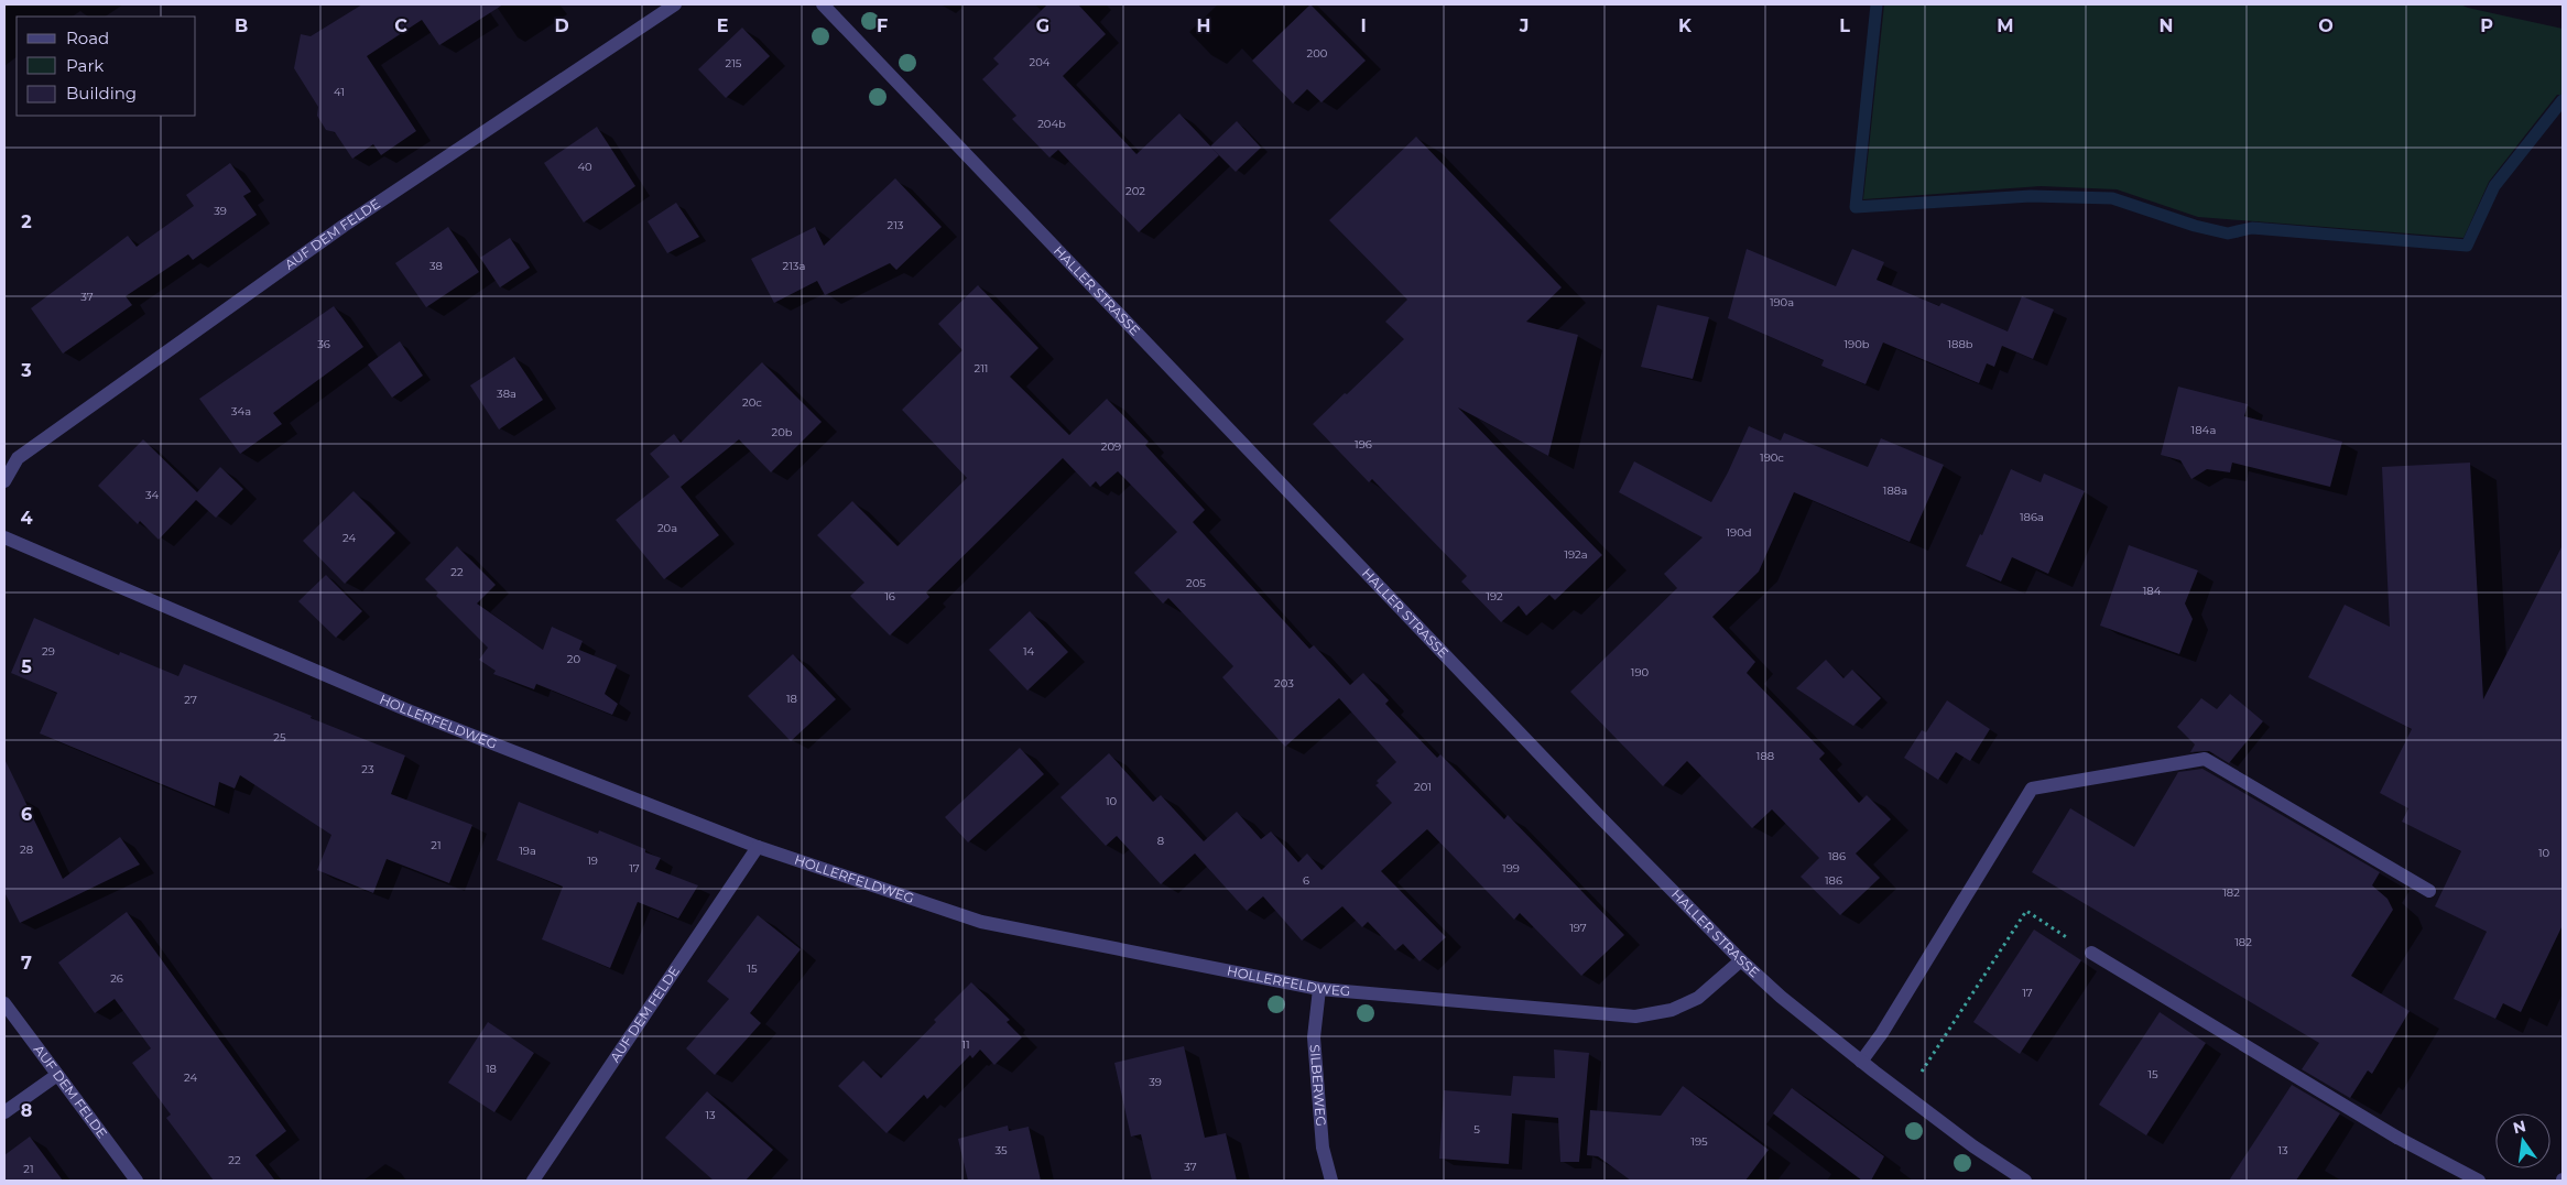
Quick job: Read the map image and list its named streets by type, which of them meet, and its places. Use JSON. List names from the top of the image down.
{
  "streets": {
    "street": [
      "AUF DEM FELDE",
      "HALLER STRASSE",
      "HOLLERFELDWEG",
      "SILBERWEG"
    ]
  },
  "crossings": [
    ["AUF DEM FELDE", "HOLLERFELDWEG"],
    ["HALLER STRASSE", "HOLLERFELDWEG"],
    ["HOLLERFELDWEG", "SILBERWEG"]
  ],
  "house_numbers": [
    "200",
    "204",
    "215",
    "41",
    "204b",
    "40",
    "202",
    "39",
    "213",
    "38",
    "213a",
    "37",
    "190a",
    "36",
    "190b",
    "188b",
    "211",
    "38a",
    "20c",
    "34a",
    "184a",
    "20b",
    "196",
    "209",
    "190c",
    "188a",
    "34",
    "186a",
    "20a",
    "190d",
    "24",
    "192a",
    "22",
    "205",
    "184",
    "16",
    "192",
    "29",
    "14",
    "20",
    "190",
    "203",
    "18",
    "27",
    "25",
    "188",
    "23",
    "201",
    "10",
    "8",
    "21",
    "28",
    "19a",
    "10",
    "186",
    "19",
    "17",
    "199",
    "6",
    "186",
    "182",
    "197",
    "182",
    "15",
    "26",
    "17",
    "11",
    "18",
    "15",
    "24",
    "39",
    "13",
    "5",
    "195",
    "35",
    "13",
    "22",
    "37",
    "21"
  ],
  "legend": ["Road", "Park", "Building"],
  "north": "top",
  "grid": {
    "columns": [
      "B",
      "C",
      "D",
      "E",
      "F",
      "G",
      "H",
      "I",
      "J",
      "K",
      "L",
      "M",
      "N",
      "O",
      "P"
    ],
    "rows": [
      "2",
      "3",
      "4",
      "5",
      "6",
      "7",
      "8"
    ]
  }
}
